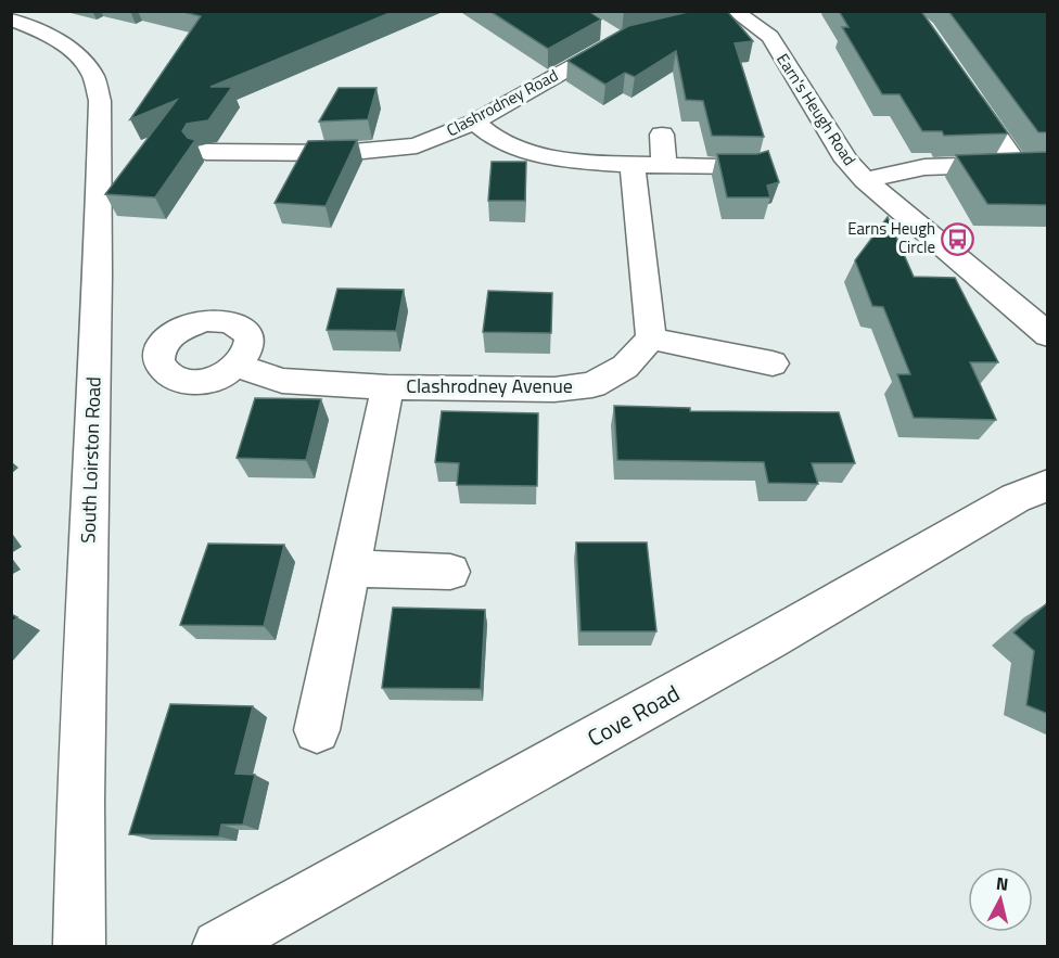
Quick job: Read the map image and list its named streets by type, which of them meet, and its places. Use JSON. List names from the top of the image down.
{
  "streets": {
    "street": [
      "Clashrodney Road",
      "Earn's Heugh Road",
      "Clashrodney Avenue",
      "South Loirston Road",
      "Cove Road"
    ]
  },
  "places": {
    "bus stop": ["Earns Heugh Circle"]
  },
  "north": "top"
}
